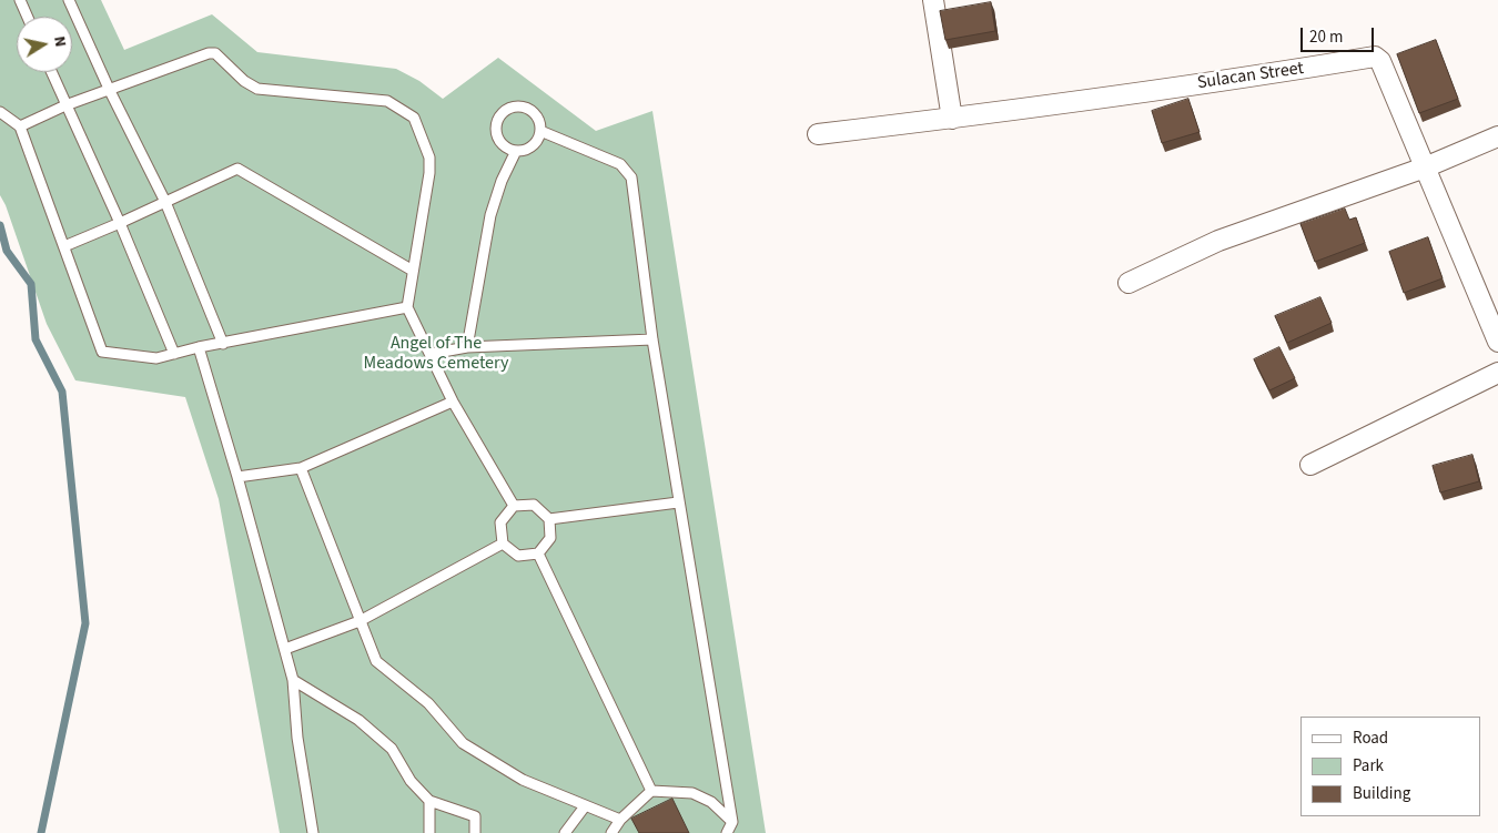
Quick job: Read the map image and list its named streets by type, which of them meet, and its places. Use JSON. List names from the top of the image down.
{
  "streets": {
    "street": ["Sulacan Street"]
  },
  "parks": ["Angel of The Meadows Cemetery"],
  "legend": ["Road", "Park", "Building"],
  "scale_bar": "20 m",
  "north": "right"
}
